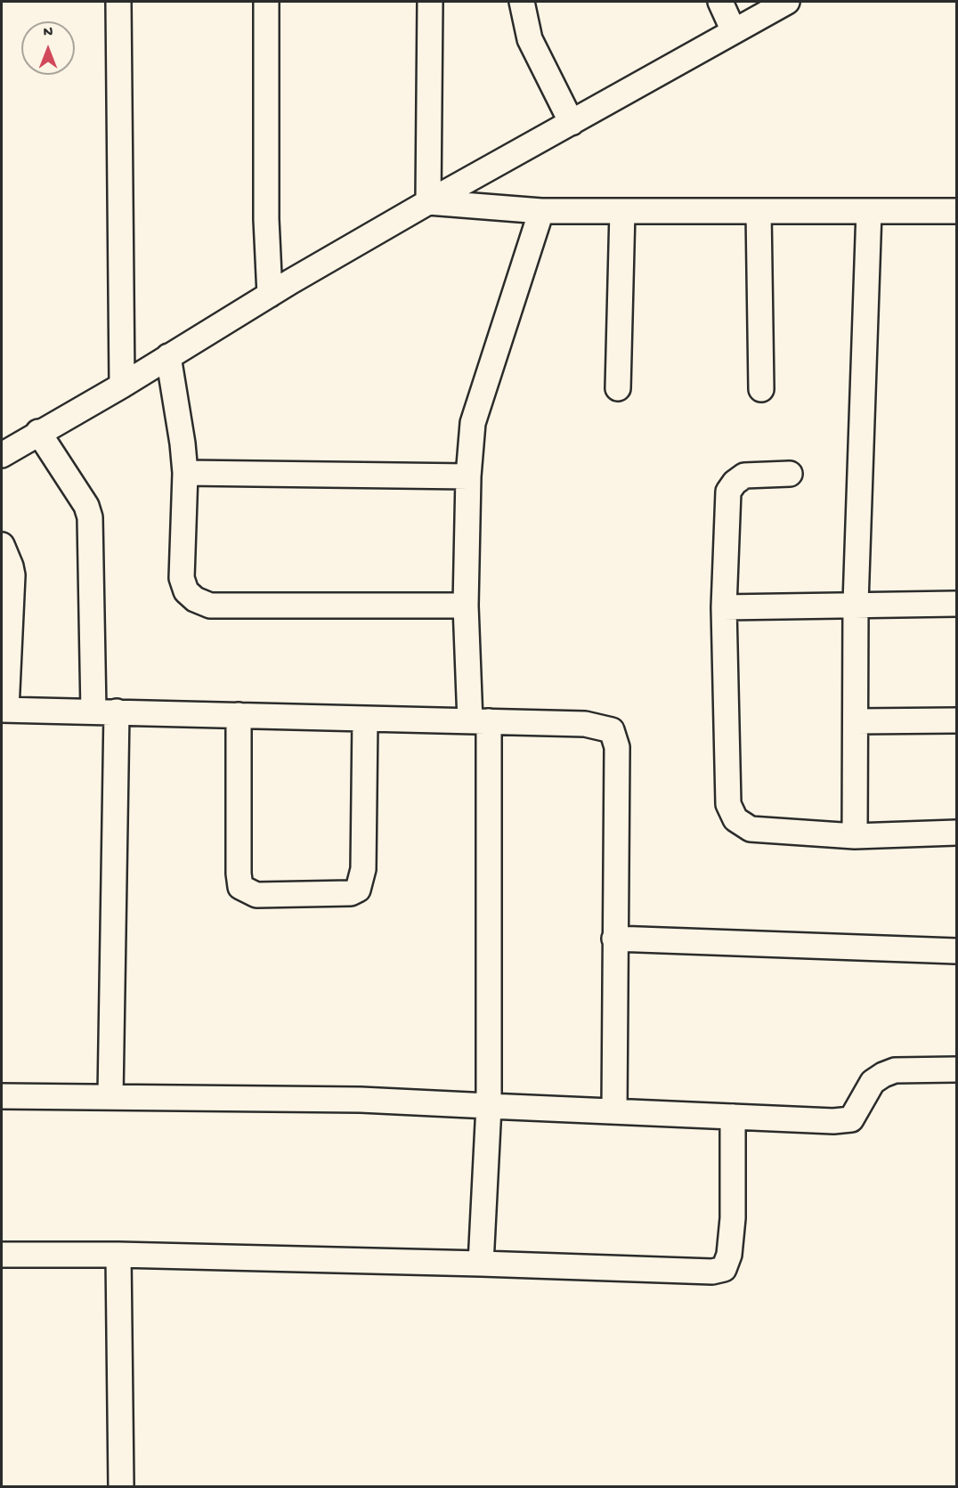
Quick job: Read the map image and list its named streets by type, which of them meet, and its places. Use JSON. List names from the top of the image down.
{
  "north": "top"
}
